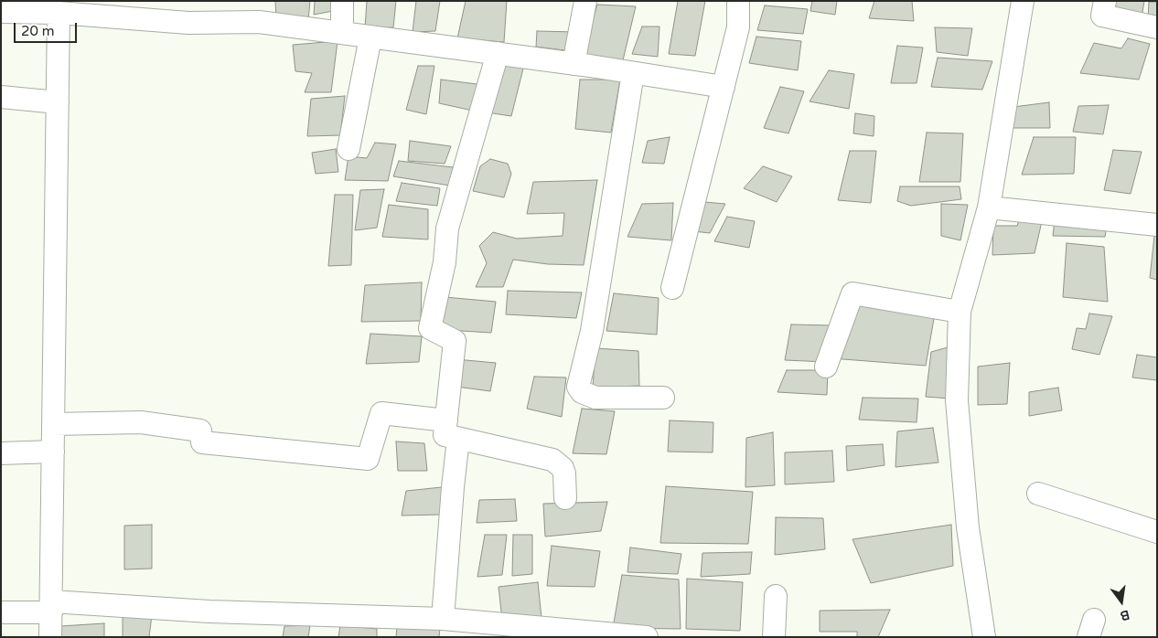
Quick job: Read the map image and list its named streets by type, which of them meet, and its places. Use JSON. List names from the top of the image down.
{
  "scale_bar": "20 m",
  "north": "bottom"
}
